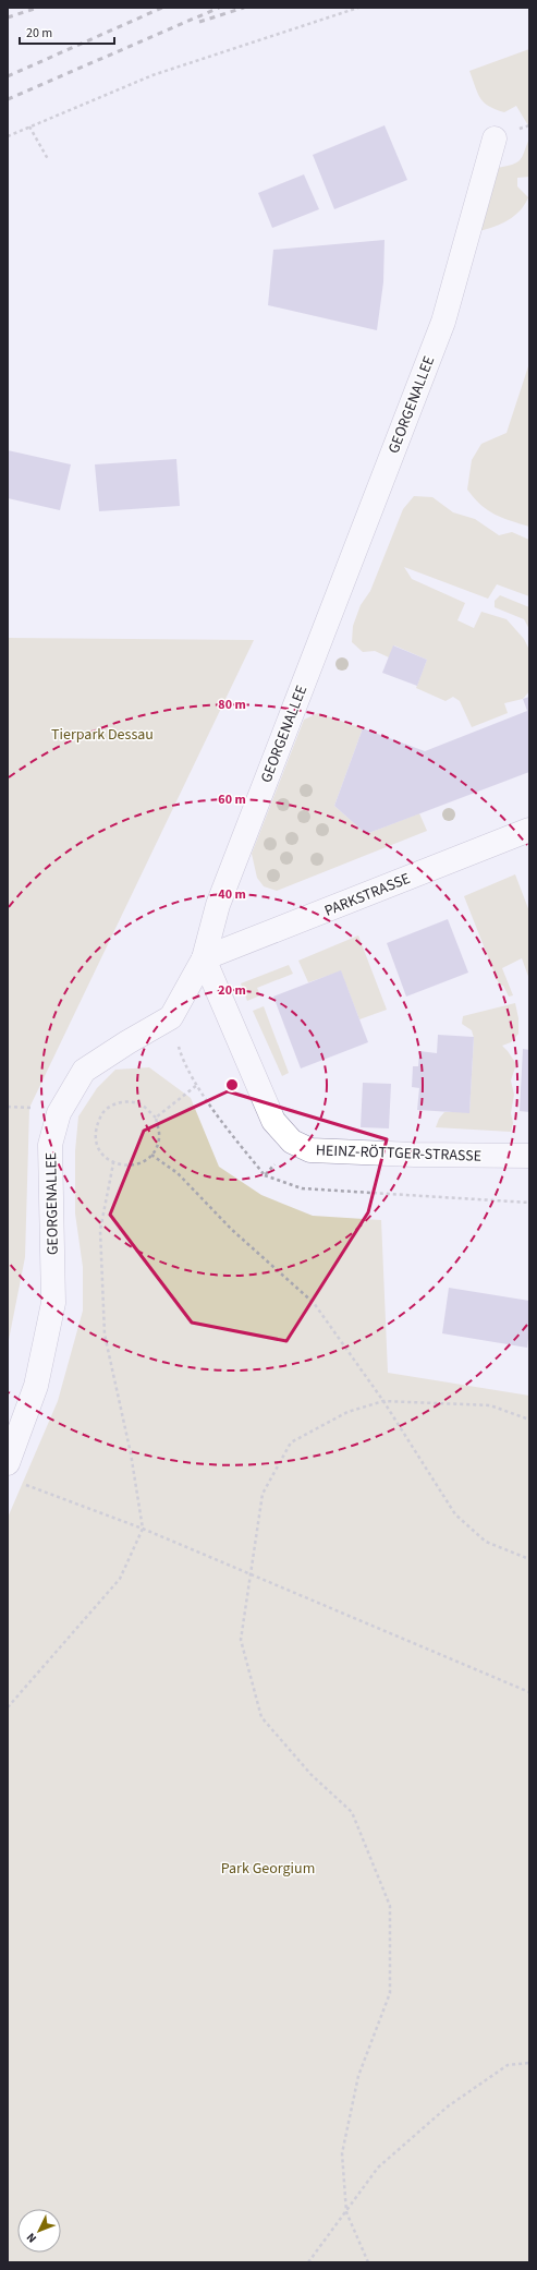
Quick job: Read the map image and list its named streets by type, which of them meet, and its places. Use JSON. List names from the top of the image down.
{
  "streets": {
    "street": ["GEORGENALLEE", "PARKSTRASSE", "HEINZ-RÖTTGER-STRASSE"]
  },
  "crossings": [
    ["GEORGENALLEE", "PARKSTRASSE"],
    ["GEORGENALLEE", "HEINZ-RÖTTGER-STRASSE"],
    ["PARKSTRASSE", "HEINZ-RÖTTGER-STRASSE"]
  ],
  "parks": ["Tierpark Dessau", "Park Georgium"],
  "scale_bar": "20 m",
  "north": "bottom left",
  "rings": [
    "80 m",
    "60 m",
    "40 m",
    "20 m"
  ]
}
